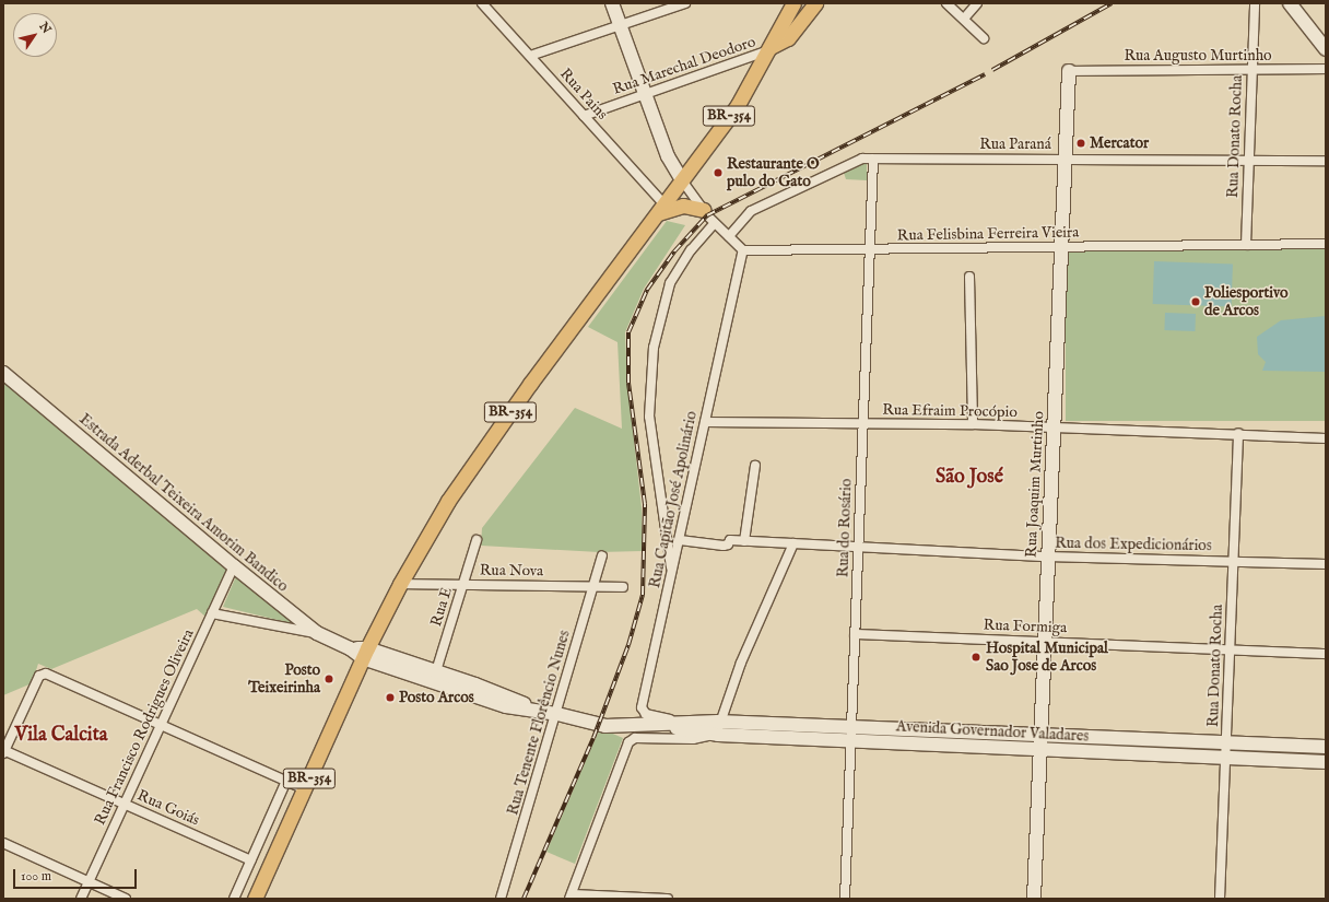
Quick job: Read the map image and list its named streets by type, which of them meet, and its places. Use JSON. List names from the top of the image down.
{
  "streets": {
    "main road": ["BR-354"],
    "street": [
      "Rua Augusto Murtinho",
      "Rua Marechal Deodoro",
      "Rua Pains",
      "Rua Donato Rocha",
      "Rua Paraná",
      "Rua Felisbina Ferreira Vieira",
      "Rua Efraim Procópio",
      "Rua Joaquim Murtinho",
      "Rua Capitão José Apolinário",
      "Estrada Aderbal Teixeira Amorim Bandico",
      "Rua do Rosário",
      "Rua dos Expedicionários",
      "Rua Nova",
      "Rua E",
      "Rua Formiga",
      "Rua Tenente Florêncio Nunes",
      "Rua Francisco Rodrigues Oliveira",
      "Avenida Governador Valadares",
      "Rua Goiás"
    ]
  },
  "crossings": [
    ["Rua Augusto Murtinho", "Rua Donato Rocha"],
    ["Rua Augusto Murtinho", "Rua Joaquim Murtinho"],
    ["Rua Marechal Deodoro", "Rua Pains"],
    ["Rua Marechal Deodoro", "BR-354"],
    ["Rua Pains", "BR-354"],
    ["BR-354", "Estrada Aderbal Teixeira Amorim Bandico"],
    ["BR-354", "Rua Nova"],
    ["BR-354", "Avenida Governador Valadares"],
    ["Rua Donato Rocha", "Rua Paraná"],
    ["Rua Donato Rocha", "Rua Felisbina Ferreira Vieira"],
    ["Rua Donato Rocha", "Rua Efraim Procópio"],
    ["Rua Donato Rocha", "Rua dos Expedicionários"],
    ["Rua Donato Rocha", "Rua Formiga"],
    ["Rua Donato Rocha", "Avenida Governador Valadares"],
    ["Rua Paraná", "Rua Joaquim Murtinho"],
    ["Rua Paraná", "Rua do Rosário"],
    ["Rua Felisbina Ferreira Vieira", "Rua Joaquim Murtinho"],
    ["Rua Felisbina Ferreira Vieira", "Rua Capitão José Apolinário"],
    ["Rua Felisbina Ferreira Vieira", "Rua do Rosário"],
    ["Rua Efraim Procópio", "Rua Joaquim Murtinho"],
    ["Rua Efraim Procópio", "Rua Capitão José Apolinário"],
    ["Rua Efraim Procópio", "Rua do Rosário"],
    ["Rua Joaquim Murtinho", "Rua dos Expedicionários"],
    ["Rua Joaquim Murtinho", "Rua Formiga"],
    ["Rua Joaquim Murtinho", "Avenida Governador Valadares"],
    ["Rua Capitão José Apolinário", "Rua dos Expedicionários"],
    ["Rua Capitão José Apolinário", "Avenida Governador Valadares"],
    ["Estrada Aderbal Teixeira Amorim Bandico", "Rua Francisco Rodrigues Oliveira"],
    ["Estrada Aderbal Teixeira Amorim Bandico", "Avenida Governador Valadares"],
    ["Rua do Rosário", "Rua dos Expedicionários"],
    ["Rua do Rosário", "Rua Formiga"],
    ["Rua do Rosário", "Avenida Governador Valadares"],
    ["Rua Nova", "Rua E"],
    ["Rua Nova", "Rua Tenente Florêncio Nunes"],
    ["Rua E", "Avenida Governador Valadares"],
    ["Rua Tenente Florêncio Nunes", "Avenida Governador Valadares"],
    ["Rua Francisco Rodrigues Oliveira", "Rua Goiás"]
  ],
  "districts": ["São José", "Vila Calcita"],
  "places": [
    "Mercator",
    "Restaurante O pulo do Gato",
    "Poliesportivo de Arcos",
    "Hospital Municipal Sao Jose de Arcos",
    "Posto Teixeirinha",
    "Posto Arcos"
  ],
  "scale_bar": "100 m",
  "north": "top right"
}
